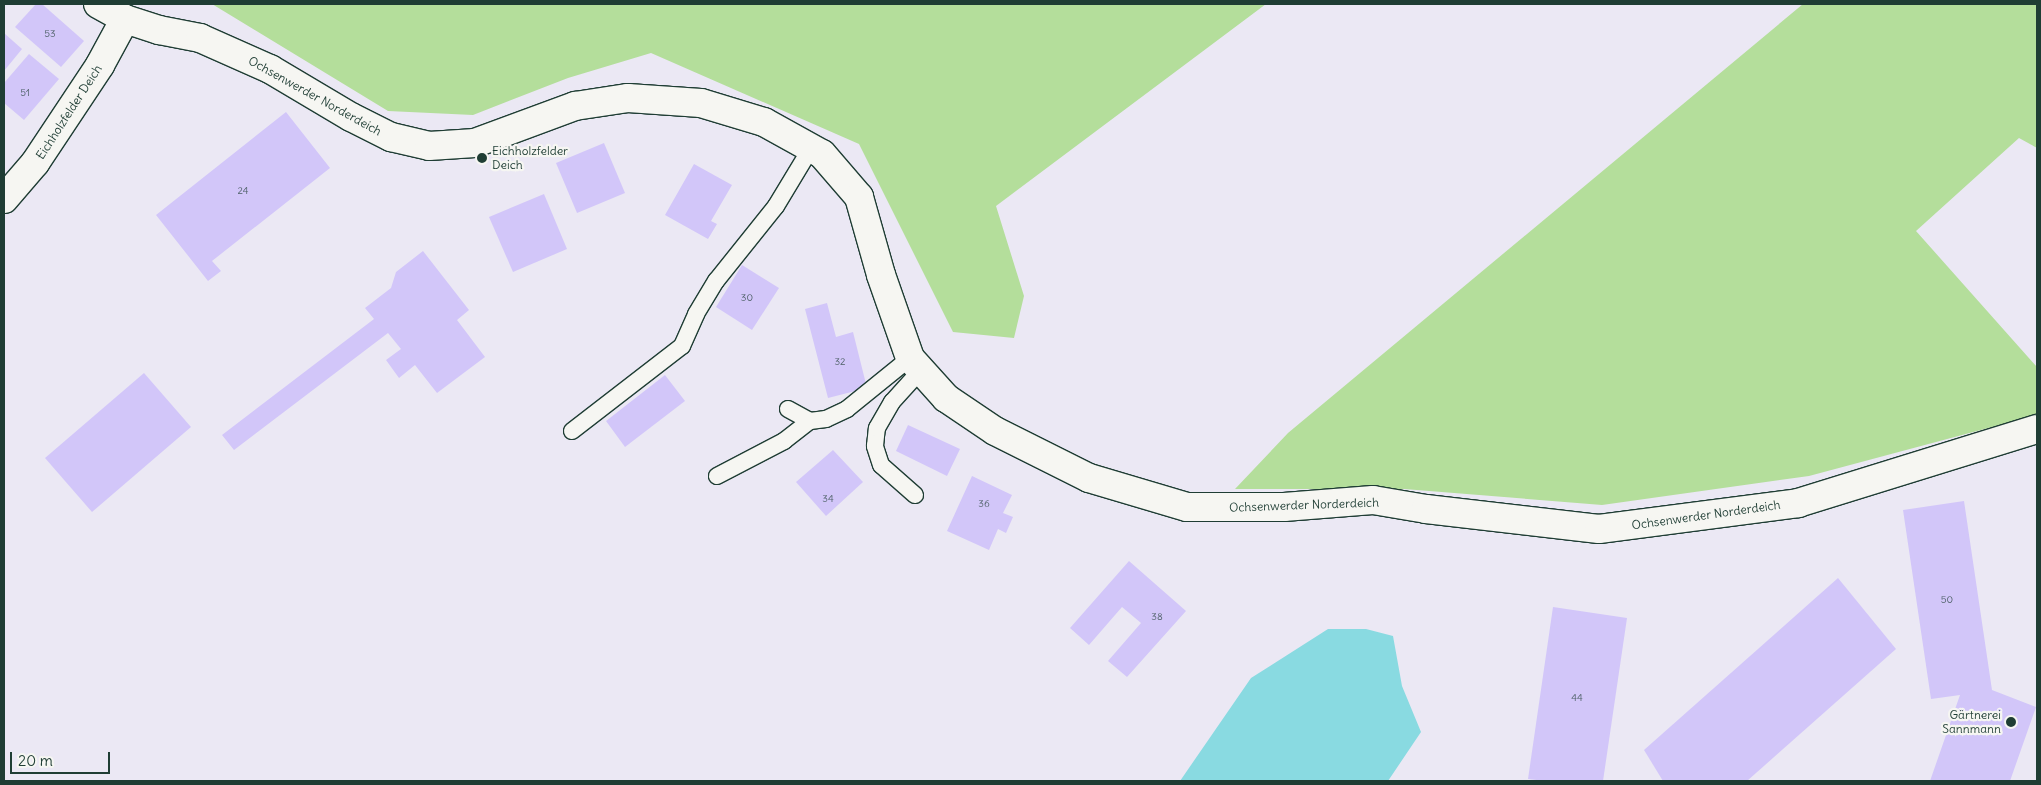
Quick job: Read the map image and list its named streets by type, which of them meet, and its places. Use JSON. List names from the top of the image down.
{
  "streets": {
    "street": ["Ochsenwerder Norderdeich", "Eichholzfelder Deich"]
  },
  "crossings": [
    ["Ochsenwerder Norderdeich", "Eichholzfelder Deich"]
  ],
  "places": ["Eichholzfelder Deich", "Gärtnerei Sannmann"],
  "house_numbers": [
    "53",
    "51",
    "24",
    "30",
    "32",
    "34",
    "36",
    "50",
    "38",
    "44"
  ],
  "scale_bar": "20 m"
}
